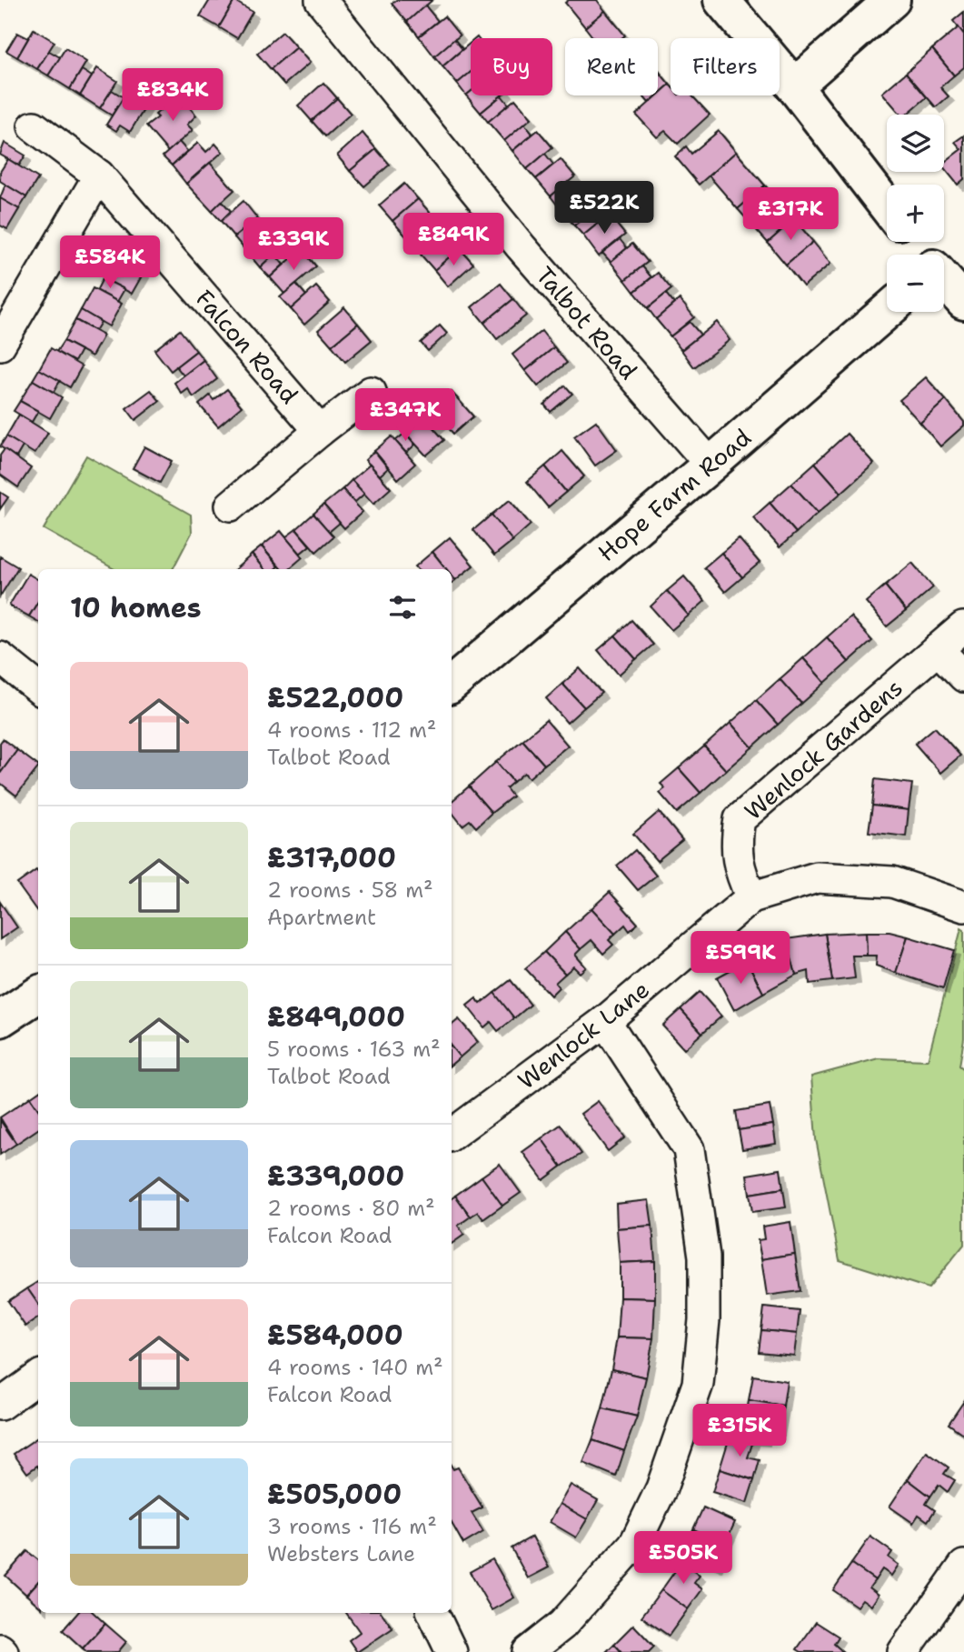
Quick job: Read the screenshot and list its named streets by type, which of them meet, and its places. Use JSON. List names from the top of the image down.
{
  "streets": {
    "street": [
      "Talbot Road",
      "Falcon Road",
      "Hope Farm Road",
      "Wenlock Gardens",
      "Wenlock Lane"
    ]
  },
  "crossings": [
    ["Talbot Road", "Hope Farm Road"],
    ["Wenlock Gardens", "Wenlock Lane"]
  ],
  "page": {
    "chip": ["Buy", "Rent", "Filters"],
    "price": [
      "£834K",
      "£522K",
      "£317K",
      "£849K",
      "£339K",
      "£584K",
      "£347K",
      "£599K",
      "£315K",
      "£505K"
    ],
    "map_buttons": ["+", "−"],
    "heading": "10 homes",
    "list": [
      {
        "name": "£522,000",
        "note": "4 rooms · 112 m² · Talbot Road"
      },
      {
        "name": "£317,000",
        "note": "2 rooms · 58 m² · Apartment"
      },
      {
        "name": "£849,000",
        "note": "5 rooms · 163 m² · Talbot Road"
      },
      {
        "name": "£339,000",
        "note": "2 rooms · 80 m² · Falcon Road"
      },
      {
        "name": "£584,000",
        "note": "4 rooms · 140 m² · Falcon Road"
      },
      {
        "name": "£505,000",
        "note": "3 rooms · 116 m² · Websters Lane"
      }
    ]
  }
}
